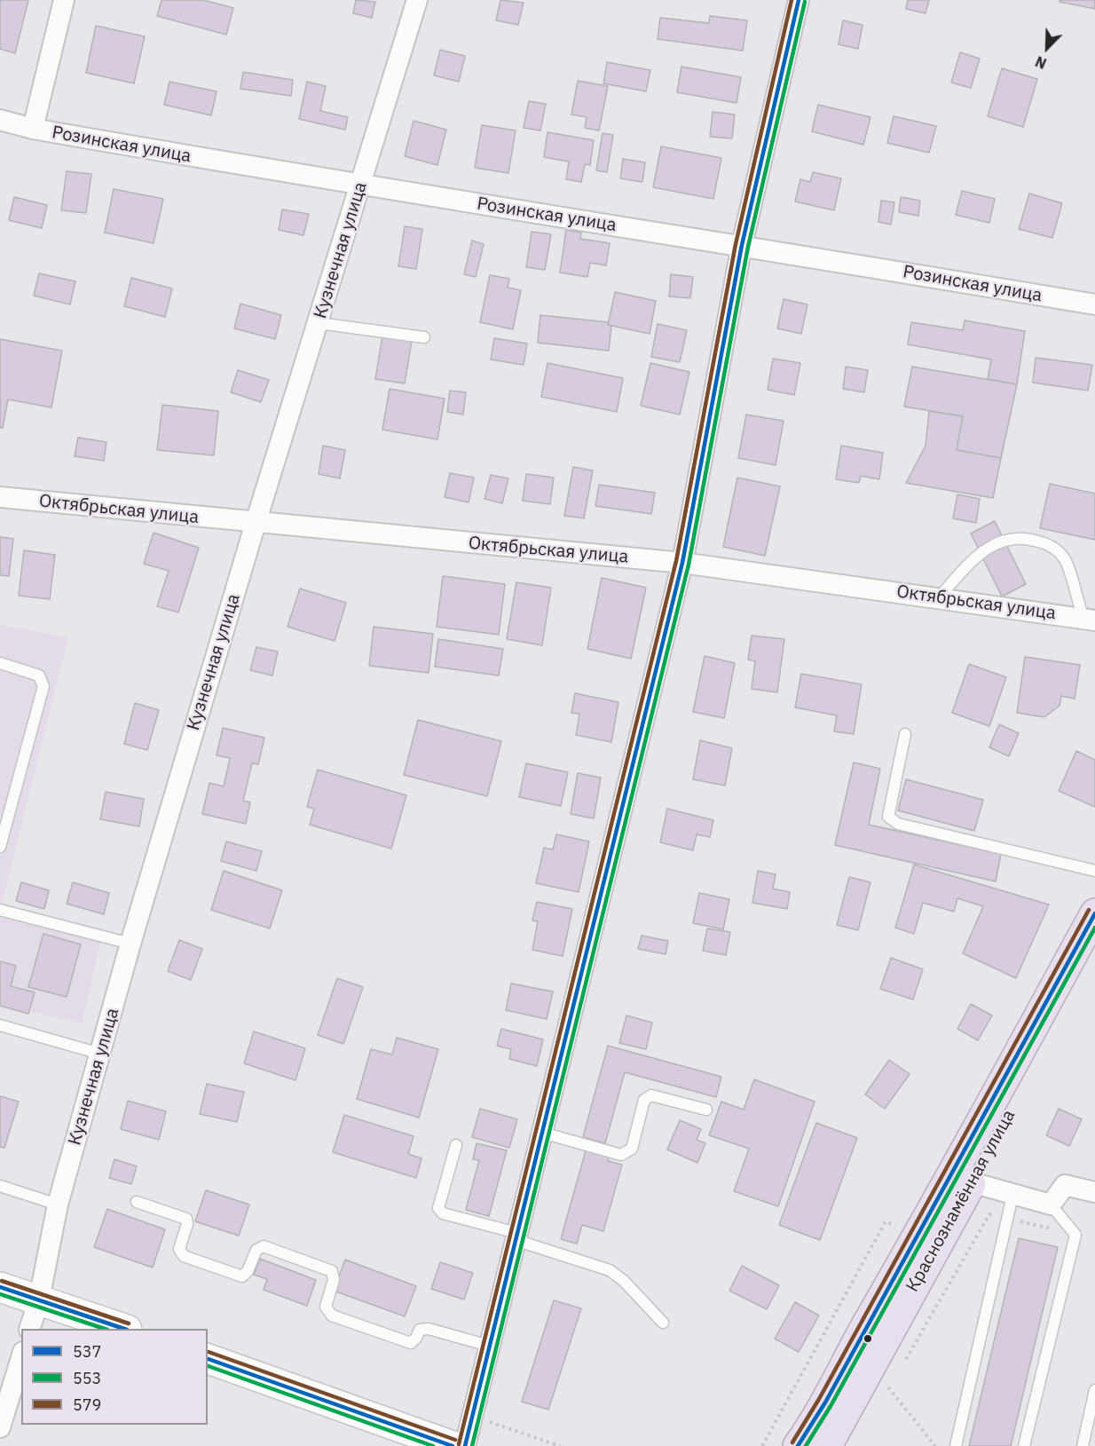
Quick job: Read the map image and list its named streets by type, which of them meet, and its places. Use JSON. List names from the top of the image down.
{
  "streets": {
    "highway": ["Краснознамённая улица"],
    "street": ["Розинская улица", "Кузнечная улица", "Октябрьская улица"]
  },
  "crossings": [
    ["Розинская улица", "Кузнечная улица"],
    ["Кузнечная улица", "Октябрьская улица"]
  ],
  "lines": ["transit line 537", "transit line 579", "transit line 553"],
  "legend": ["537", "553", "579"],
  "north": "bottom left"
}
